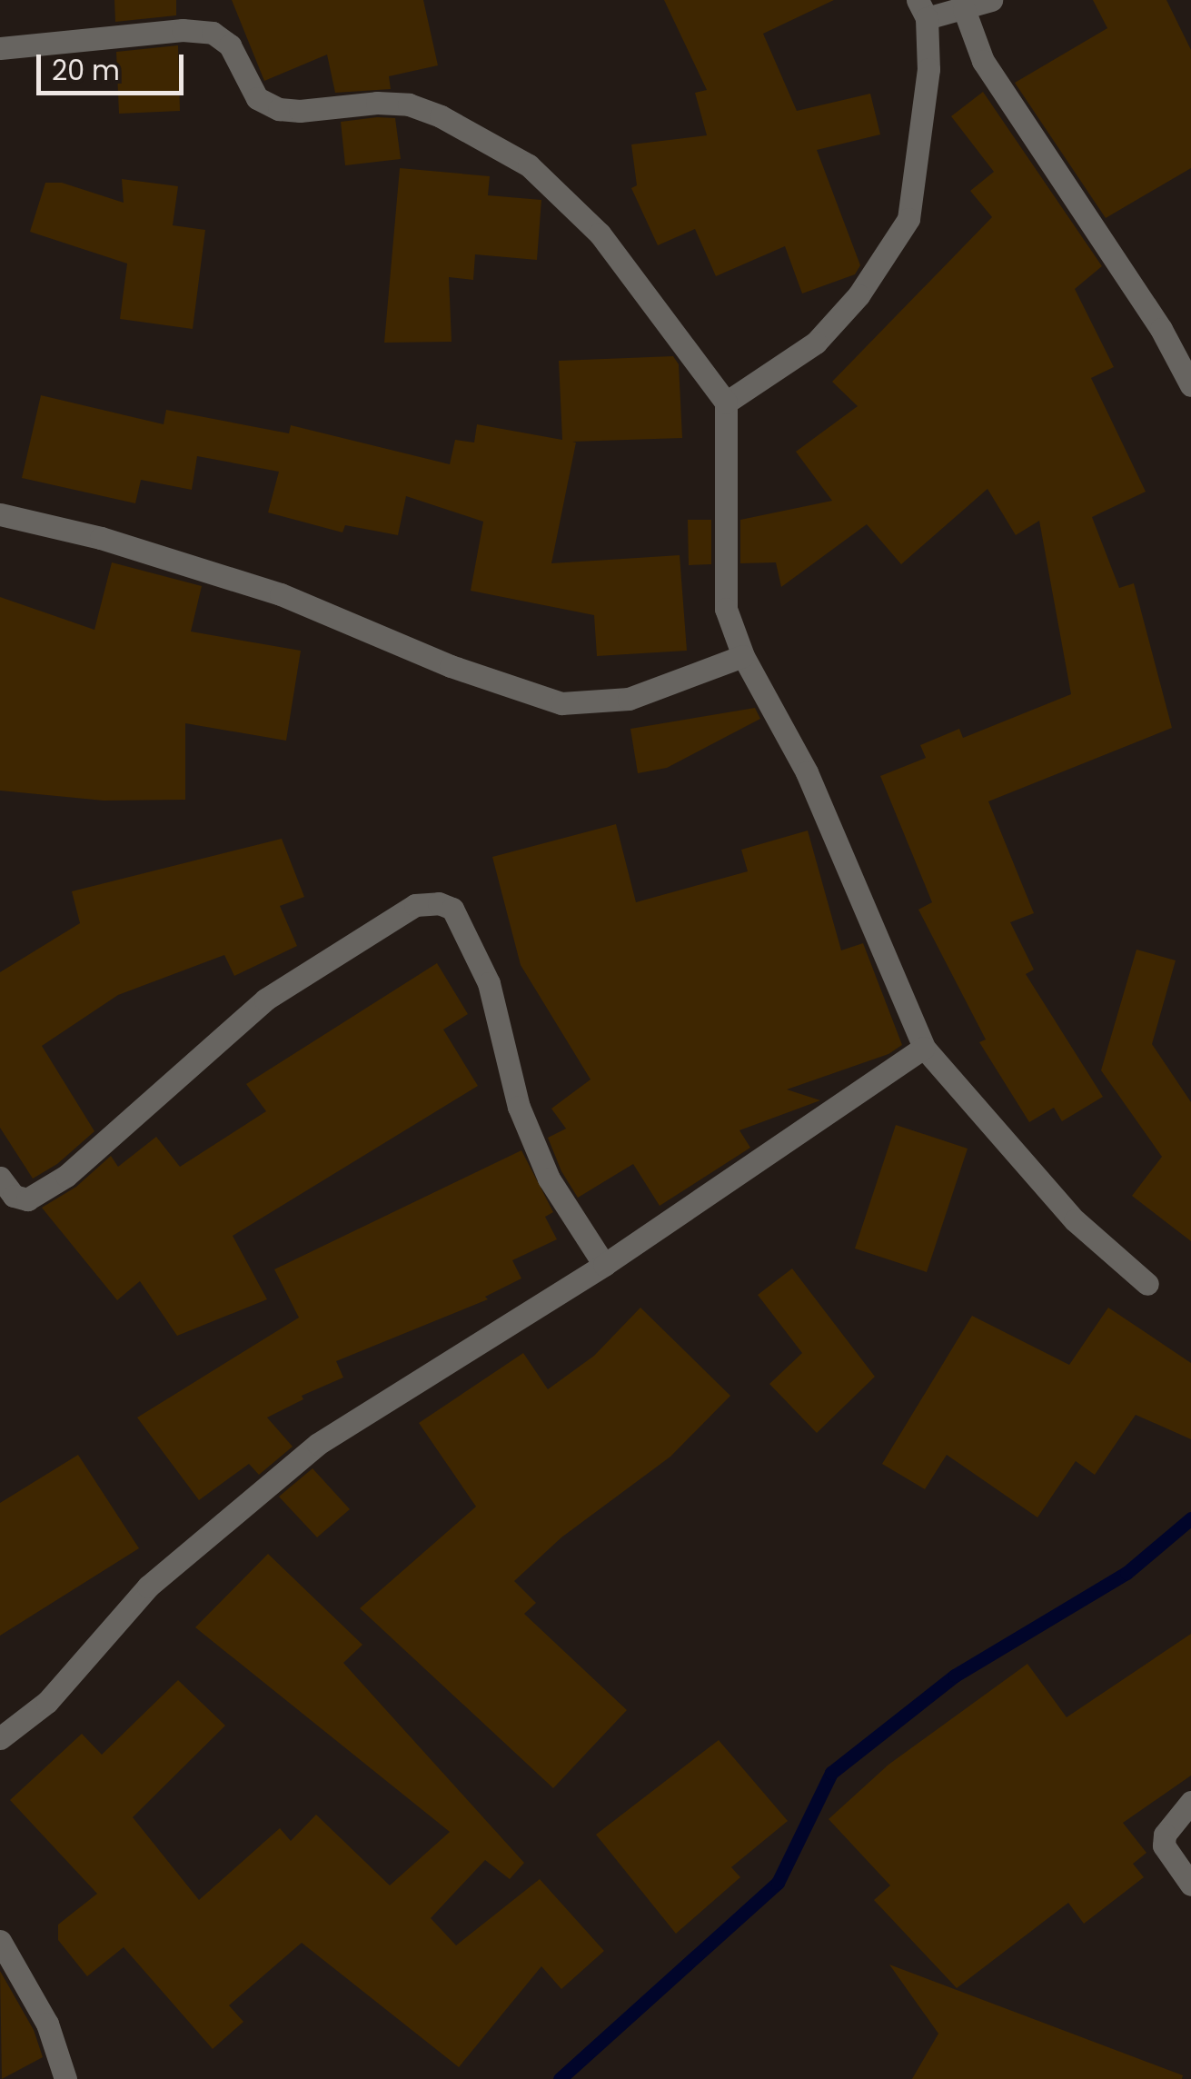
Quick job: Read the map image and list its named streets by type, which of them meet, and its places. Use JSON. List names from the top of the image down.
{
  "scale_bar": "20 m"
}
